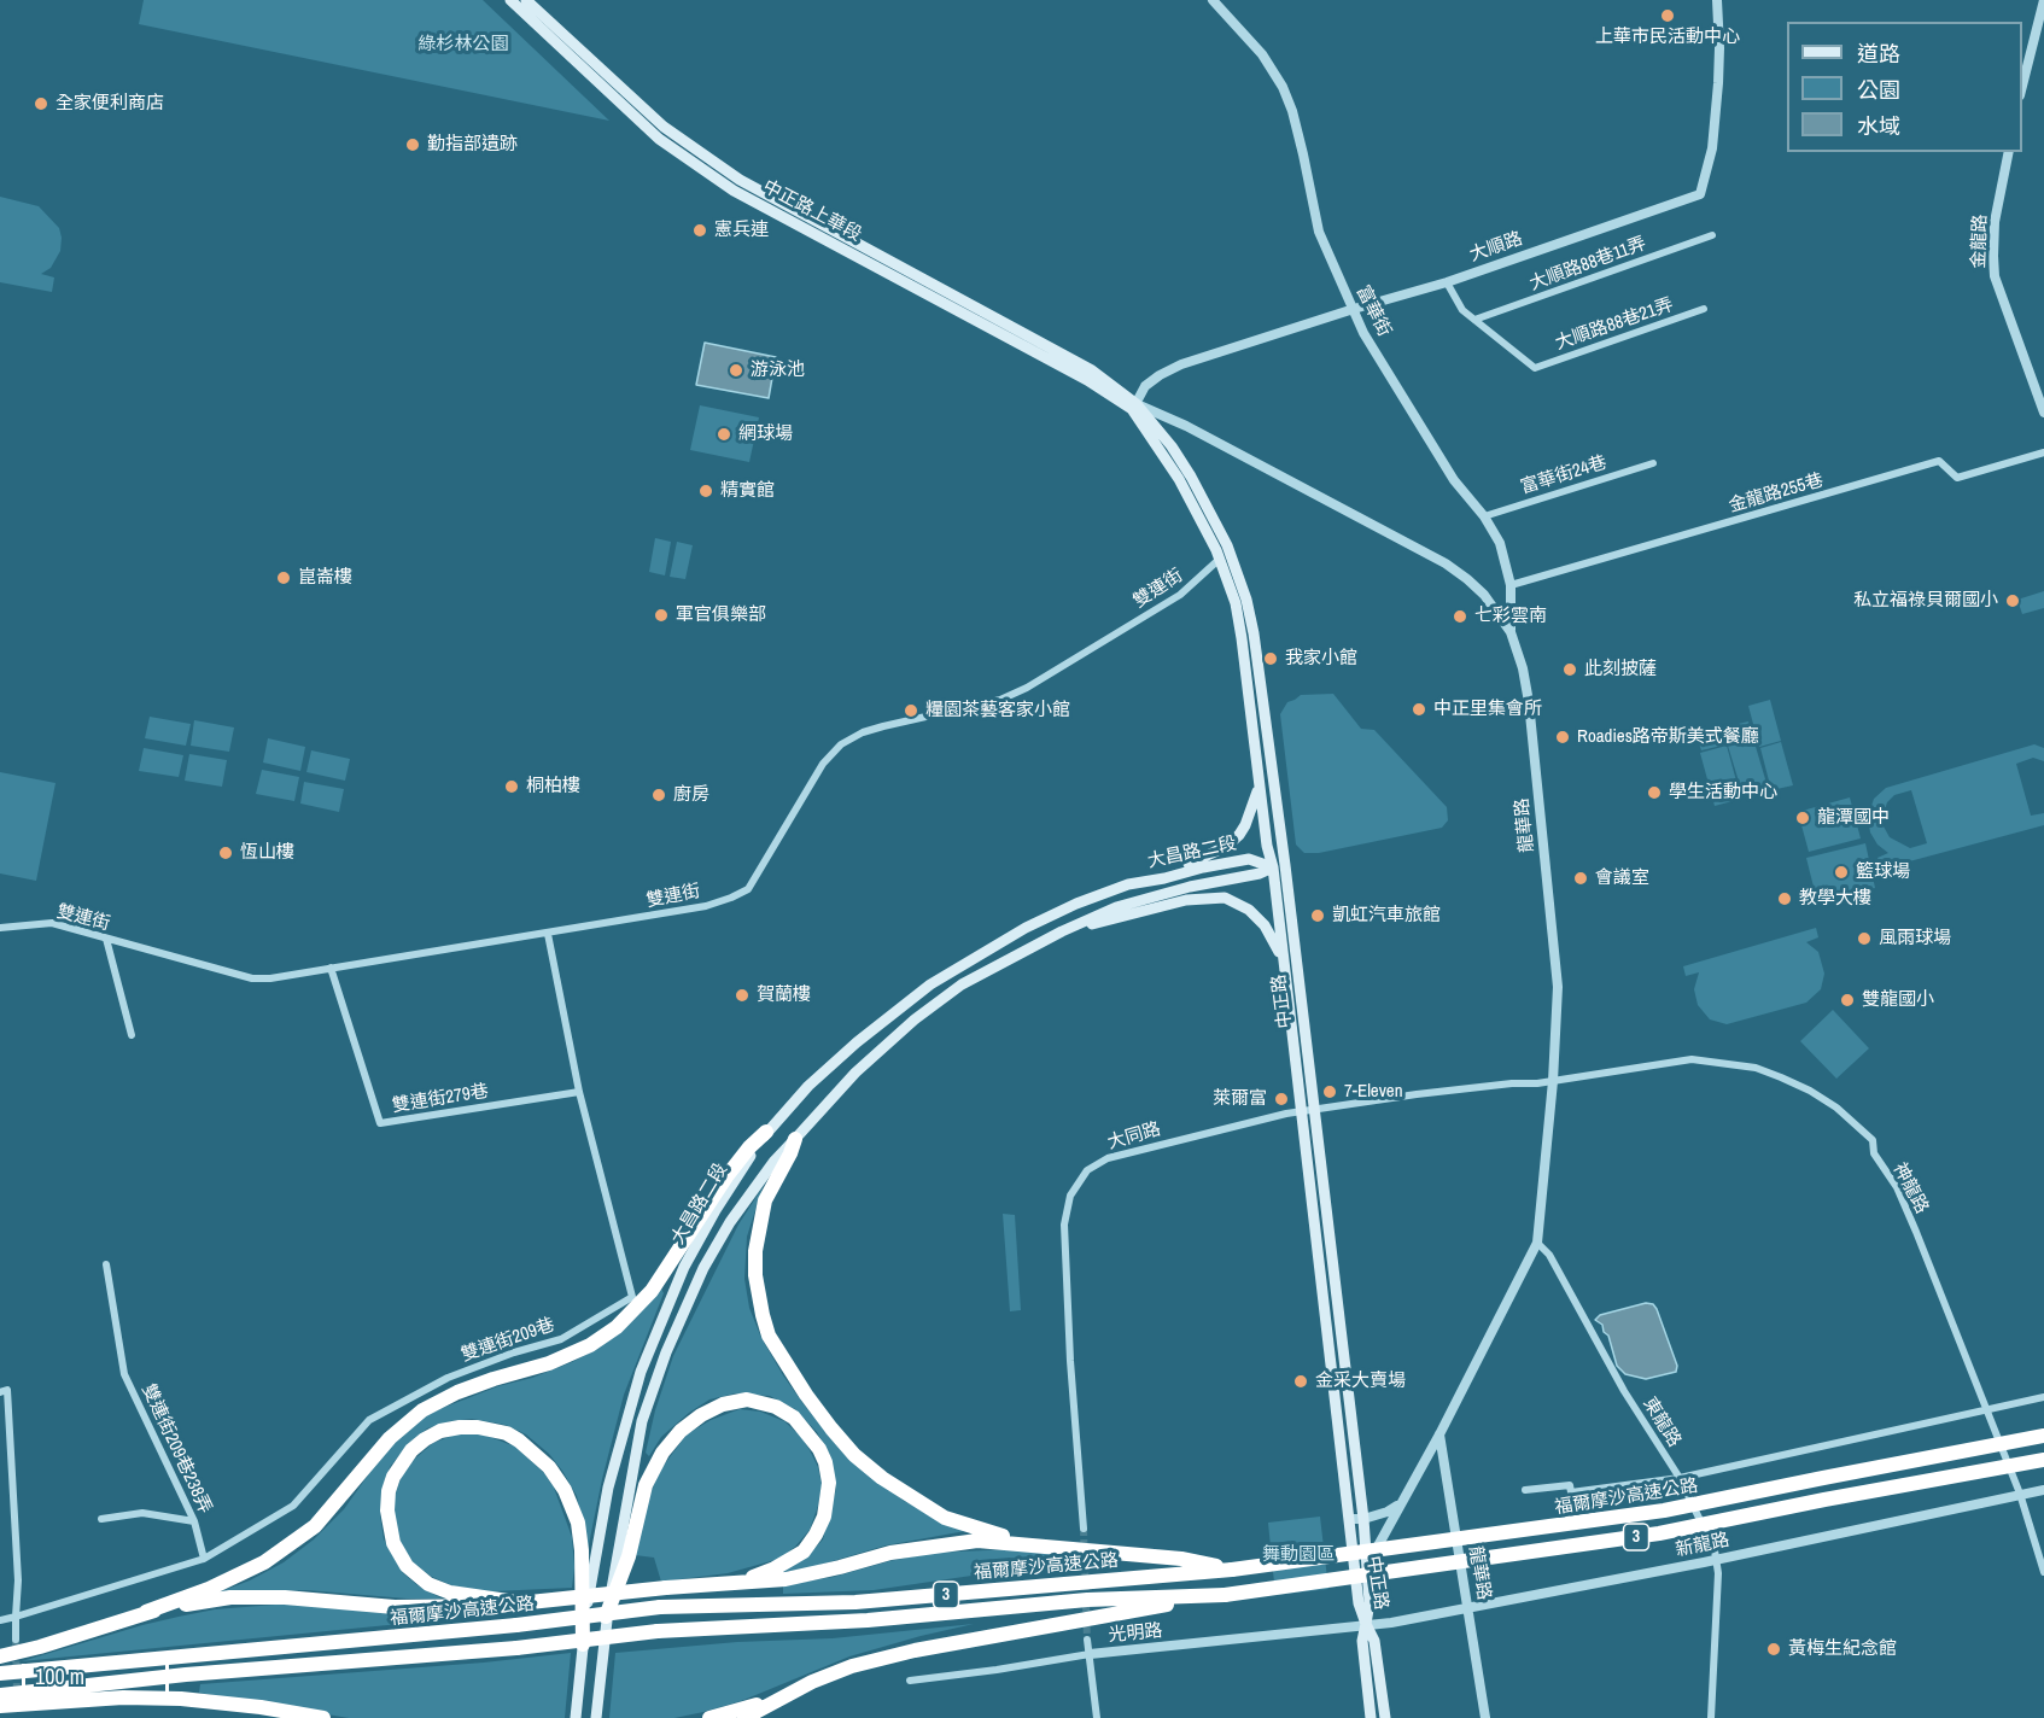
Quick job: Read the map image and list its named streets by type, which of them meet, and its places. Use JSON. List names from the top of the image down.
{
  "streets": {
    "highway": ["福爾摩沙高速公路", "3"],
    "main road": ["中正路上華段", "大昌路二段", "中正路"],
    "street": [
      "金龍路",
      "大順路",
      "大順路88巷11弄",
      "富華街",
      "大順路88巷21弄",
      "富華街24巷",
      "金龍路255巷",
      "雙連街",
      "龍華路",
      "雙連街279巷",
      "大同路",
      "神龍路",
      "雙連街209巷",
      "東龍路",
      "雙連街209巷238弄",
      "新龍路",
      "光明路"
    ]
  },
  "crossings": [
    ["中正路上華段", "大順路"],
    ["中正路上華段", "龍華路"],
    ["中正路上華段", "中正路"],
    ["大順路", "富華街"],
    ["大順路", "龍華路"],
    ["大順路", "中正路"],
    ["大順路88巷11弄", "大順路88巷21弄"],
    ["富華街", "富華街24巷"],
    ["富華街", "金龍路255巷"],
    ["富華街", "龍華路"],
    ["雙連街", "中正路"],
    ["雙連街", "雙連街279巷"],
    ["雙連街", "雙連街209巷"],
    ["龍華路", "中正路"],
    ["龍華路", "大同路"],
    ["龍華路", "神龍路"],
    ["龍華路", "東龍路"],
    ["龍華路", "新龍路"],
    ["大昌路二段", "中正路"],
    ["中正路", "大同路"],
    ["中正路", "新龍路"],
    ["中正路", "光明路"],
    ["雙連街279巷", "雙連街209巷"],
    ["大同路", "神龍路"],
    ["神龍路", "新龍路"],
    ["雙連街209巷", "雙連街209巷238弄"],
    ["東龍路", "新龍路"],
    ["新龍路", "光明路"]
  ],
  "parks": ["綠杉林公園", "舞動園區"],
  "places": [
    "上華市民活動中心",
    "全家便利商店",
    "勤指部遺跡",
    "憲兵連",
    "游泳池",
    "網球場",
    "精實館",
    "崑崙樓",
    "私立福祿貝爾國小",
    "軍官俱樂部",
    "七彩雲南",
    "我家小館",
    "此刻披薩",
    "中正里集會所",
    "糧園茶藝客家小館",
    "Roadies路帝斯美式餐廳",
    "桐柏樓",
    "學生活動中心",
    "廚房",
    "龍潭國中",
    "恆山樓",
    "籃球場",
    "會議室",
    "教學大樓",
    "凱虹汽車旅館",
    "風雨球場",
    "賀蘭樓",
    "雙龍國小",
    "7-Eleven",
    "萊爾富",
    "金采大賣場",
    "黃梅生紀念館"
  ],
  "legend": ["道路", "公園", "水域"],
  "scale_bar": "100 m"
}
